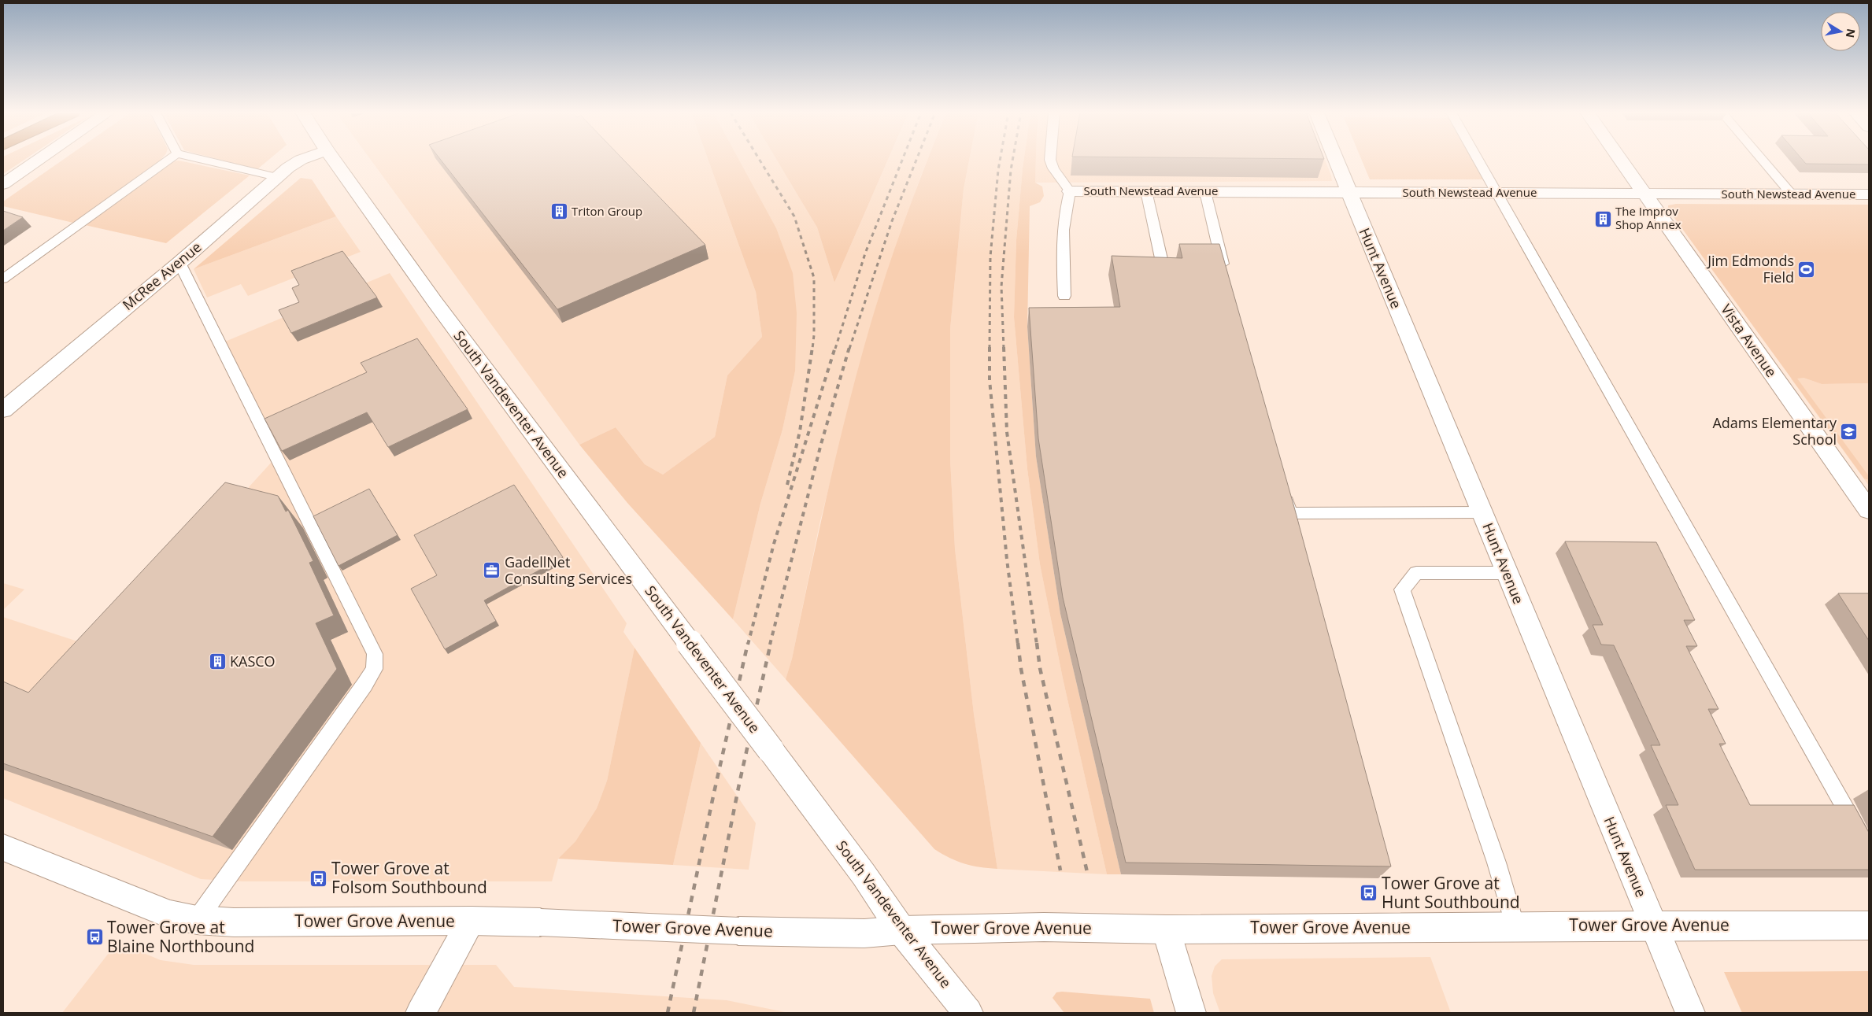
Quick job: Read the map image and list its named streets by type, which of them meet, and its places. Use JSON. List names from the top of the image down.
{
  "streets": {
    "street": [
      "South Newstead Avenue",
      "Hunt Avenue",
      "McRee Avenue",
      "Vista Avenue",
      "South Vandeventer Avenue",
      "Tower Grove Avenue"
    ]
  },
  "crossings": [
    ["South Newstead Avenue", "Hunt Avenue"],
    ["South Newstead Avenue", "Vista Avenue"],
    ["Hunt Avenue", "Tower Grove Avenue"],
    ["South Vandeventer Avenue", "Tower Grove Avenue"]
  ],
  "places": {
    "building": ["Triton Group", "The Improv Shop Annex", "KASCO"],
    "sports": ["Jim Edmonds Field"],
    "school or university": ["Adams Elementary School"],
    "office": ["GadellNet Consulting Services"],
    "bus stop": ["Tower Grove at Folsom Southbound", "Tower Grove at Hunt Southbound", "Tower Grove at Blaine Northbound"]
  },
  "north": "right"
}
